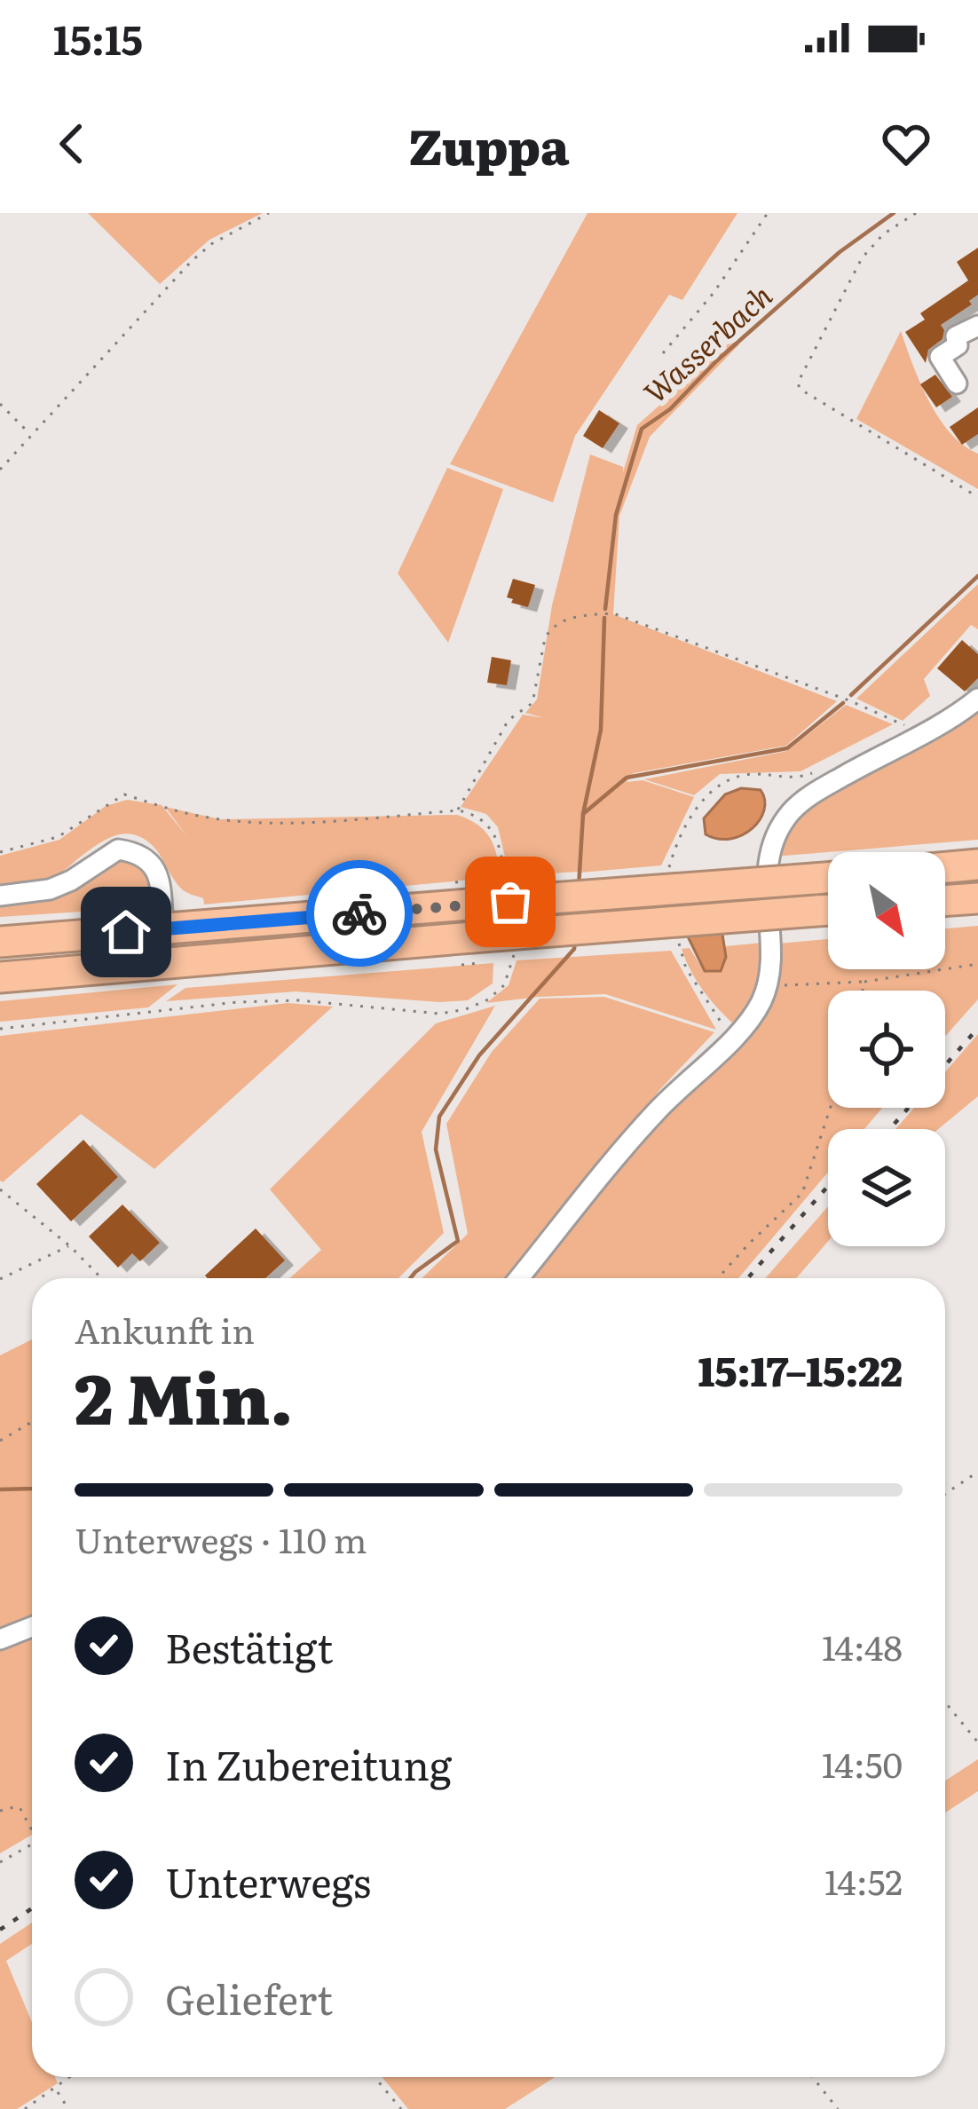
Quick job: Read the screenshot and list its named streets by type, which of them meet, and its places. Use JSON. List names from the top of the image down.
{
  "water": ["Wasserbach"],
  "north": "bottom right",
  "page": {
    "status": "15:15",
    "header": "Zuppa",
    "heading": ["2 Min.", "Ankunft in", "15:17–15:22"],
    "bar": "Unterwegs · 110 m",
    "list": [
      ["Bestätigt", "14:48"],
      ["In Zubereitung", "14:50"],
      ["Unterwegs", "14:52"],
      "Geliefert"
    ]
  }
}
